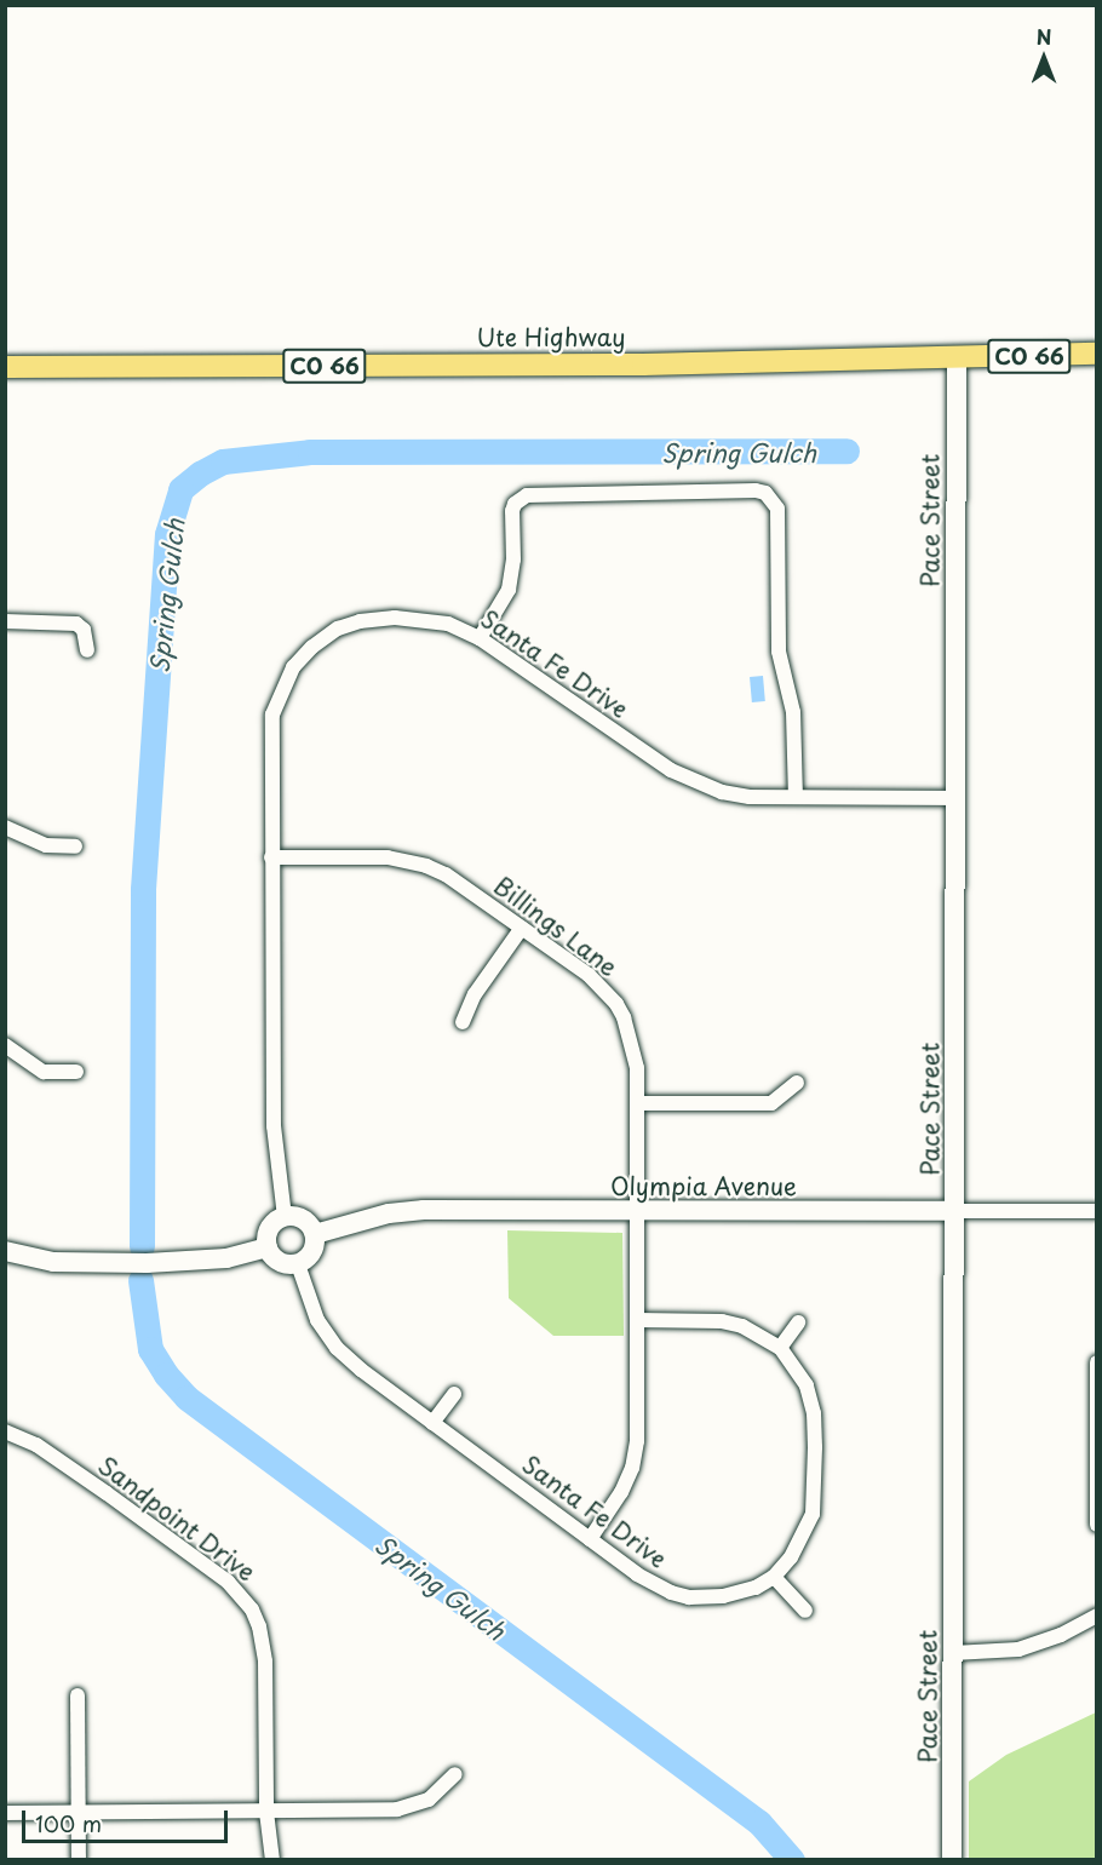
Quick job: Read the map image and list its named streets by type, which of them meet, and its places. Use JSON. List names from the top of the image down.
{
  "streets": {
    "main road": [
      "Ute Highway",
      "CO 66",
      "Pace Street",
      "Olympia Avenue"
    ],
    "street": ["Santa Fe Drive", "Billings Lane", "Sandpoint Drive"]
  },
  "crossings": [
    ["Ute Highway", "Pace Street"],
    ["Pace Street", "Santa Fe Drive"],
    ["Pace Street", "Olympia Avenue"],
    ["Santa Fe Drive", "Billings Lane"],
    ["Santa Fe Drive", "Olympia Avenue"],
    ["Billings Lane", "Olympia Avenue"]
  ],
  "water": ["Spring Gulch"],
  "scale_bar": "100 m",
  "north": "top"
}
